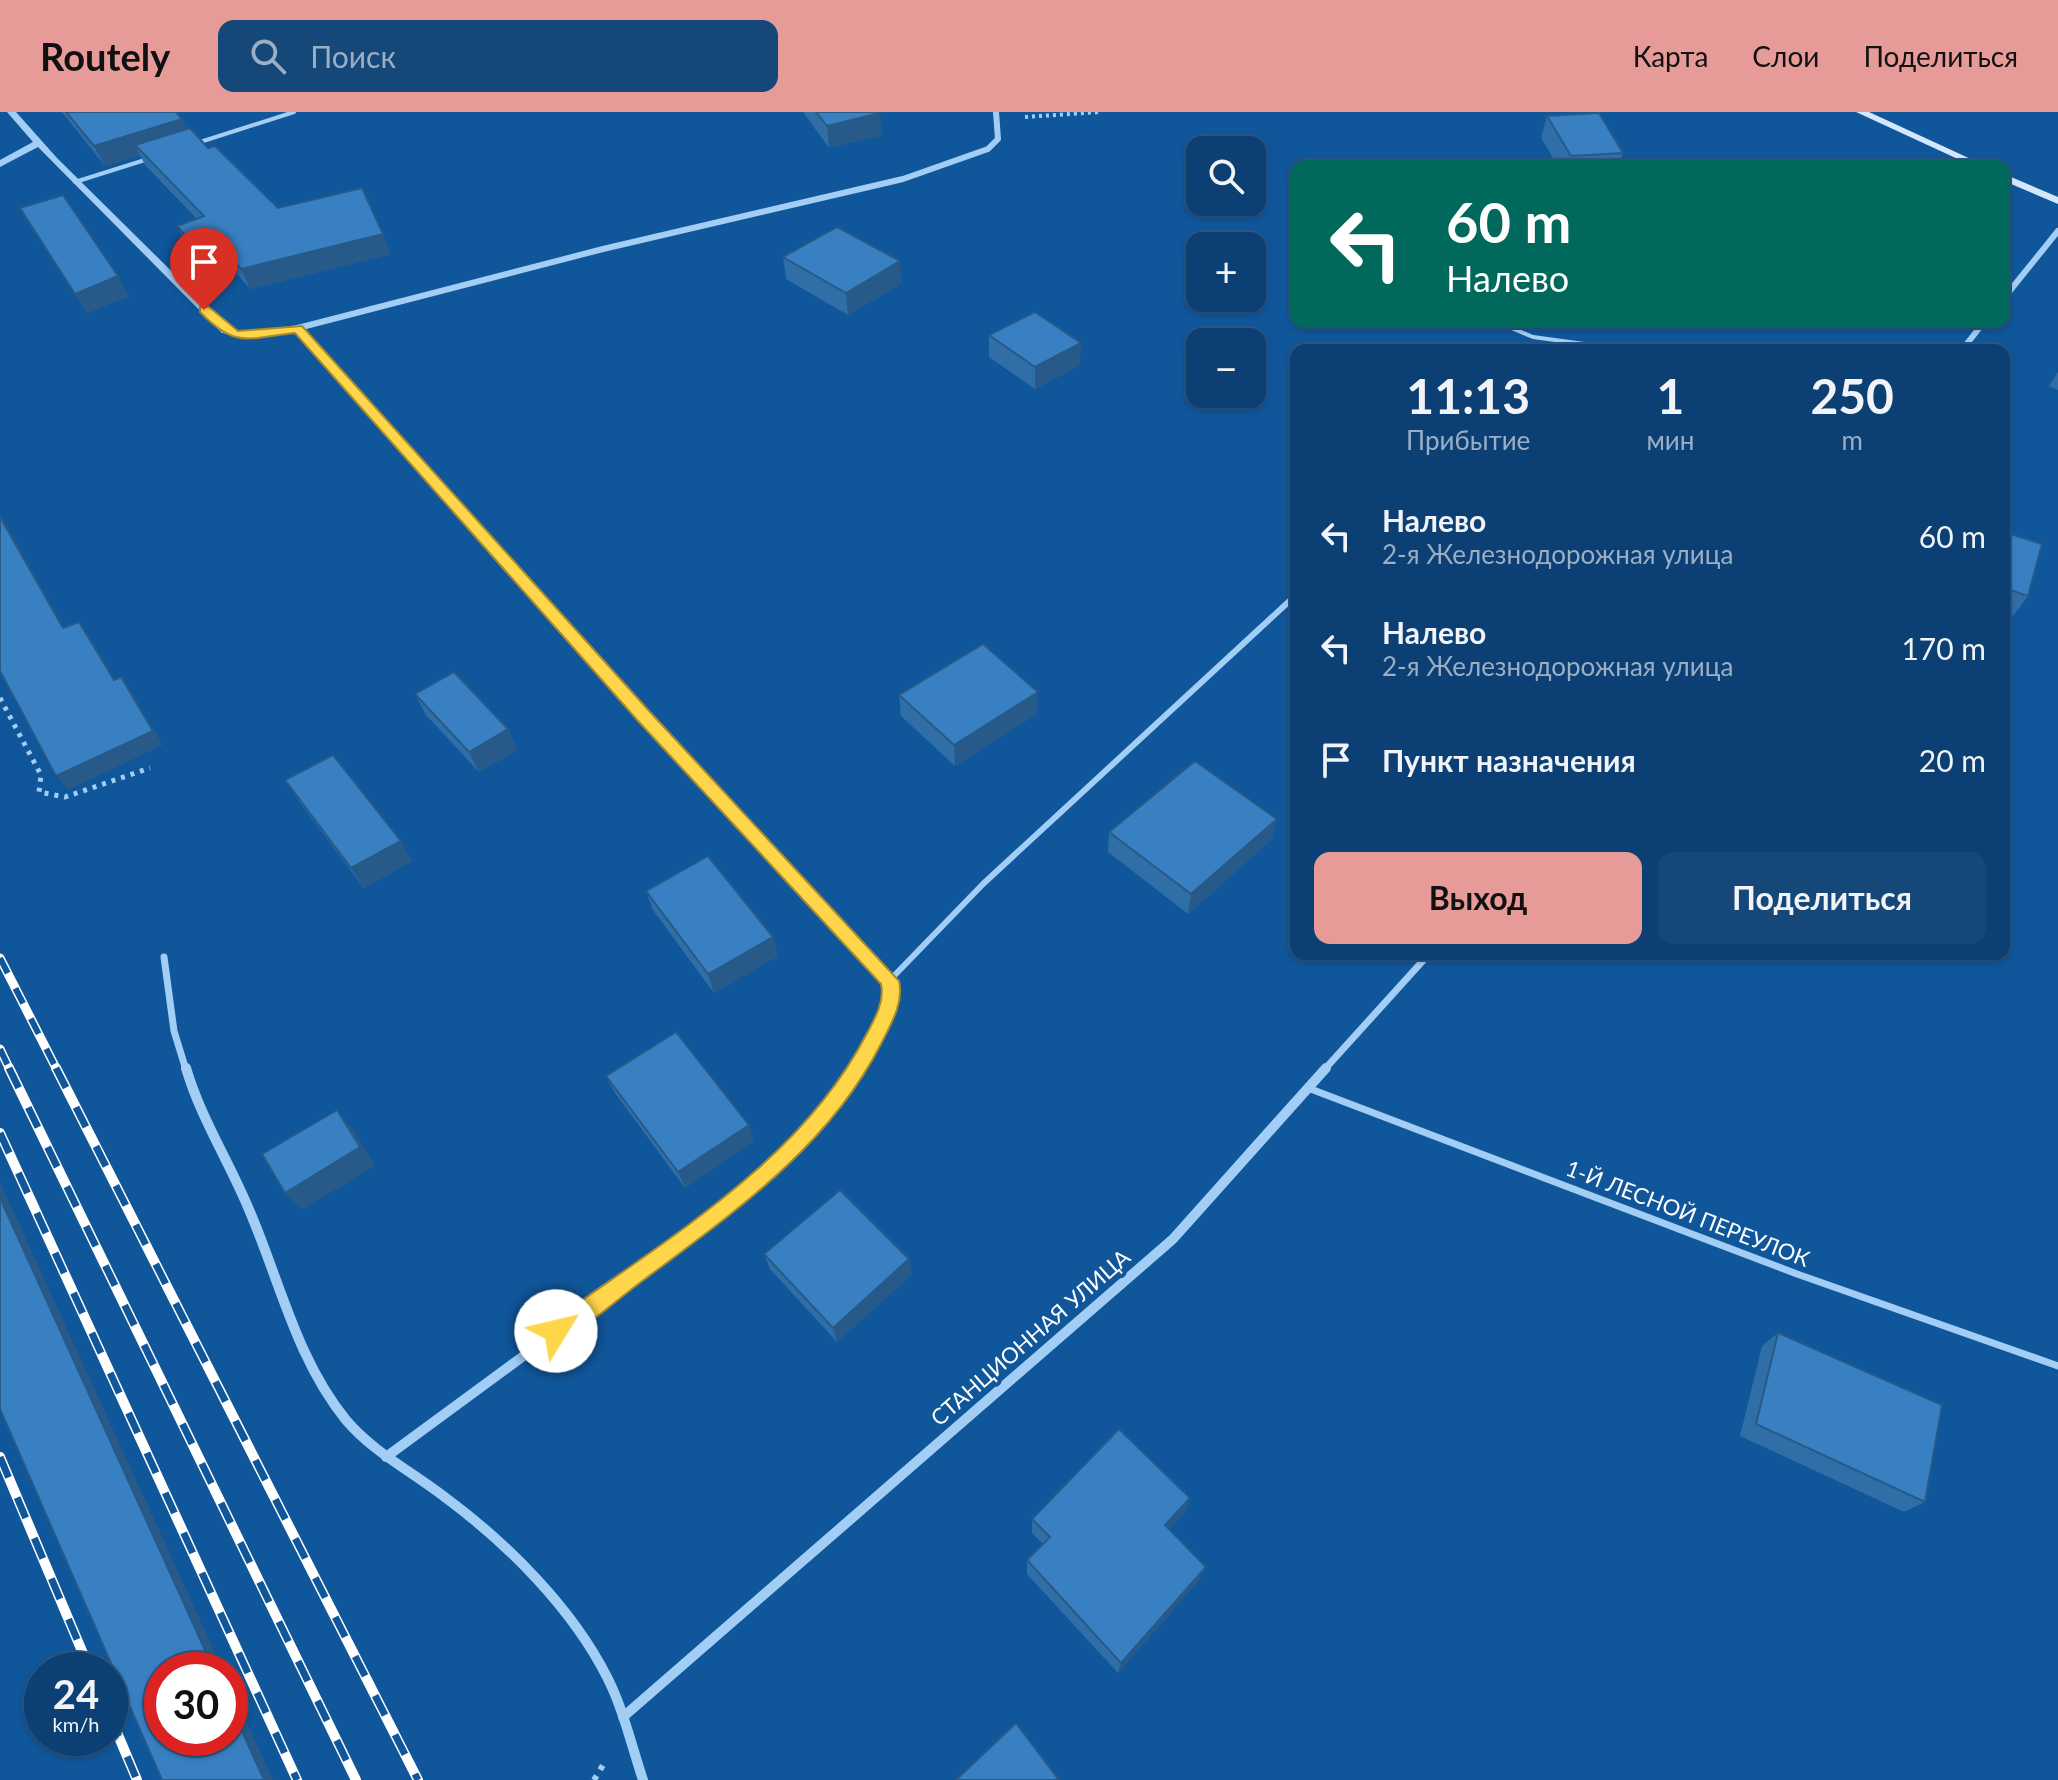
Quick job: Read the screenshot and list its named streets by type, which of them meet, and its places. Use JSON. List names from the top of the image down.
{
  "streets": {
    "street": ["СТАНЦИОННАЯ УЛИЦА"],
    "lane": ["1-Й ЛЕСНОЙ ПЕРЕУЛОК"]
  },
  "crossings": [
    ["1-Й ЛЕСНОЙ ПЕРЕУЛОК", "СТАНЦИОННАЯ УЛИЦА"]
  ],
  "page": {
    "header": "Routely",
    "search": "Поиск",
    "nav": ["Карта", "Слои", "Поделиться"],
    "map_buttons": ["+", "−"],
    "turn": ["60 m", "Налево"],
    "eta": [
      "11:13",
      "Прибытие",
      "1",
      "мин",
      "250",
      "m"
    ],
    "list": [
      {
        "name": "Налево",
        "note": "2-я Железнодорожная улица",
        "value": "60 m"
      },
      {
        "name": "Налево",
        "note": "2-я Железнодорожная улица",
        "value": "170 m"
      },
      {
        "name": "Пункт назначения",
        "value": "20 m"
      }
    ],
    "buttons": ["Выход", "Поделиться"],
    "speed": "24 km/h",
    "limit": "30"
  }
}
